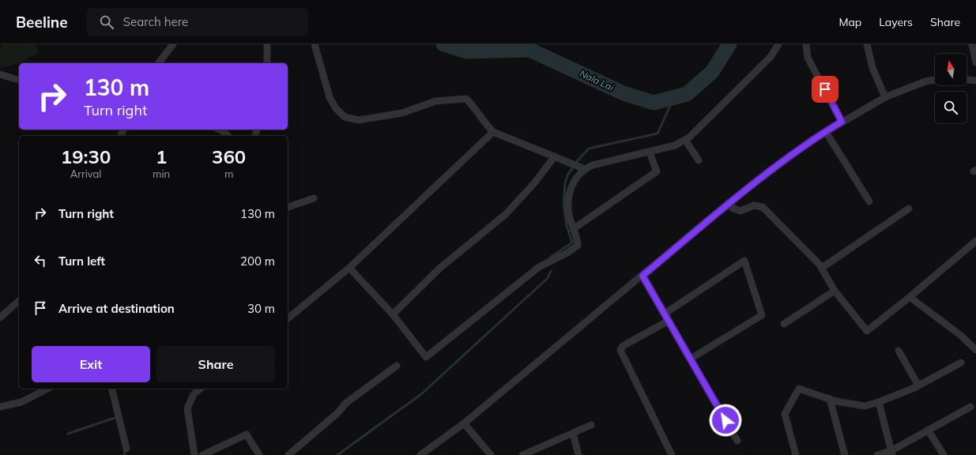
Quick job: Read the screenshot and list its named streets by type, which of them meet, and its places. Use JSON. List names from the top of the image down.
{
  "water": ["Nala Lai"],
  "north": "top",
  "page": {
    "header": "Beeline",
    "search": "Search here",
    "nav": ["Map", "Layers", "Share"],
    "turn": ["130 m", "Turn right"],
    "eta": [
      "19:30",
      "Arrival",
      "1",
      "min",
      "360",
      "m"
    ],
    "list": [
      {
        "name": "Turn right",
        "value": "130 m"
      },
      {
        "name": "Turn left",
        "value": "200 m"
      },
      {
        "name": "Arrive at destination",
        "value": "30 m"
      }
    ],
    "buttons": ["Exit", "Share"]
  }
}
